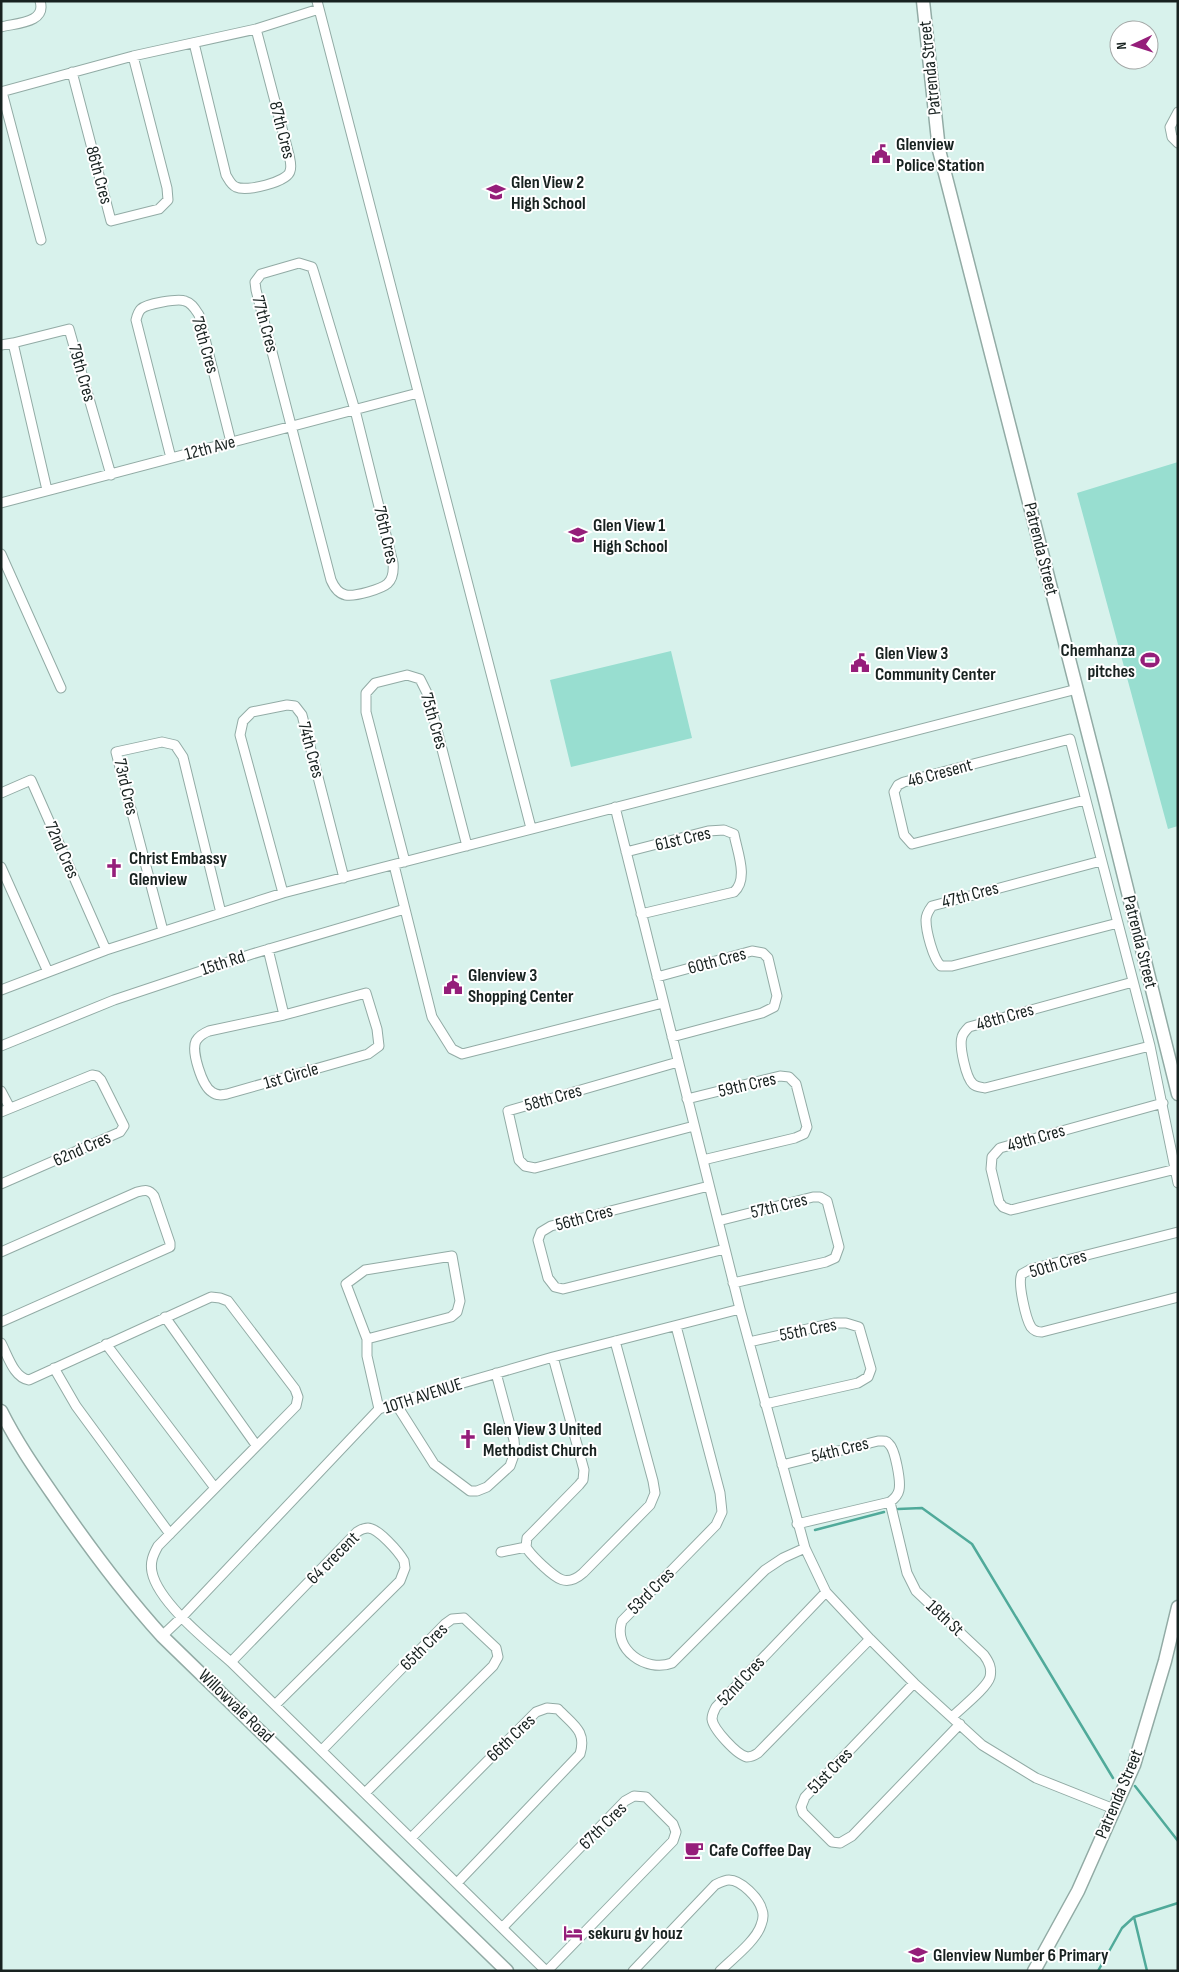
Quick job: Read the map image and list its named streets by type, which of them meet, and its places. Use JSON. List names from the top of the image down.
{
  "streets": {
    "street": [
      "Patrenda Street",
      "87th Cres",
      "86th Cres",
      "77th Cres",
      "78th Cres",
      "79th Cres",
      "12th Ave",
      "76th Cres",
      "75th Cres",
      "74th Cres",
      "46 Cresent",
      "73rd Cres",
      "61st Cres",
      "72nd Cres",
      "47th Cres",
      "60th Cres",
      "15th Rd",
      "48th Cres",
      "1st Circle",
      "59th Cres",
      "58th Cres",
      "49th Cres",
      "62nd Cres",
      "57th Cres",
      "56th Cres",
      "50th Cres",
      "55th Cres",
      "10TH AVENUE",
      "54th Cres",
      "64 crecent",
      "53rd Cres",
      "18th St",
      "65th Cres",
      "52nd Cres",
      "Willowvale Road",
      "66th Cres",
      "51st Cres",
      "67th Cres"
    ]
  },
  "crossings": [
    ["77th Cres", "12th Ave"],
    ["77th Cres", "76th Cres"],
    ["78th Cres", "12th Ave"],
    ["79th Cres", "12th Ave"],
    ["12th Ave", "76th Cres"],
    ["10TH AVENUE", "53rd Cres"],
    ["10TH AVENUE", "Willowvale Road"],
    ["54th Cres", "18th St"]
  ],
  "places": {
    "public building": ["Glenview Police Station", "Glen View 3 Community Center", "Glenview 3 Shopping Center"],
    "school or university": ["Glen View 2 High School", "Glen View 1 High School", "Glenview Number 6 Primary"],
    "sports": ["Chemhanza pitches"],
    "church": ["Christ Embassy Glenview", "Glen View 3 United Methodist Church"],
    "cafe": ["Cafe Coffee Day"],
    "hotel": ["sekuru gv houz"]
  },
  "north": "left"
}
